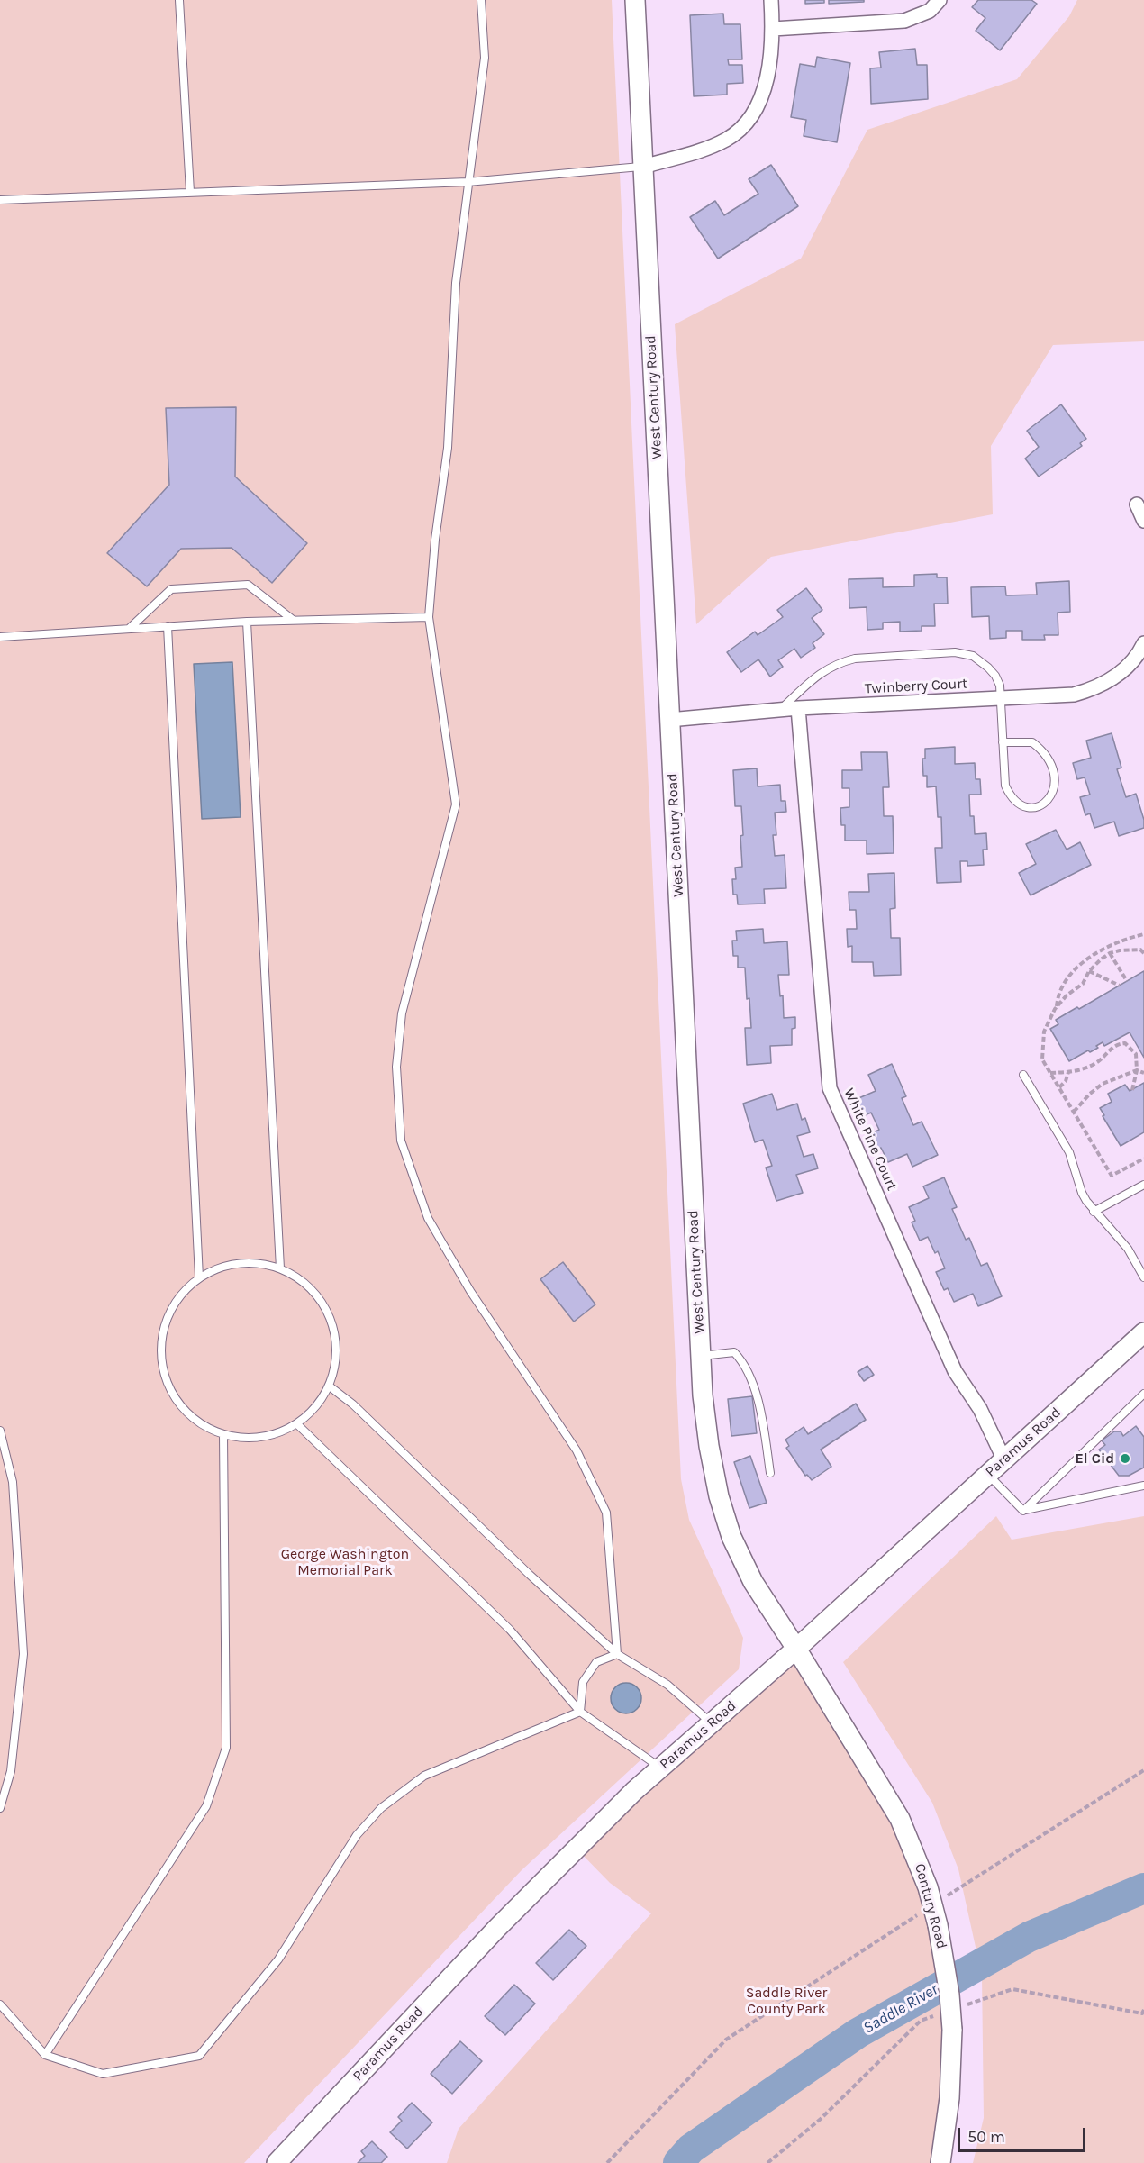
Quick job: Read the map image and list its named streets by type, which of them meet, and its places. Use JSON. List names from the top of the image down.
{
  "streets": {
    "main road": ["West Century Road", "Paramus Road", "Century Road"],
    "street": ["Twinberry Court", "White Pine Court"]
  },
  "crossings": [
    ["West Century Road", "Twinberry Court"],
    ["West Century Road", "Paramus Road"],
    ["West Century Road", "Century Road"],
    ["Twinberry Court", "White Pine Court"],
    ["White Pine Court", "Paramus Road"],
    ["Paramus Road", "Century Road"]
  ],
  "water": ["Saddle River"],
  "parks": ["George Washington Memorial Park", "Saddle River County Park"],
  "places": ["El Cid"],
  "scale_bar": "50 m"
}
